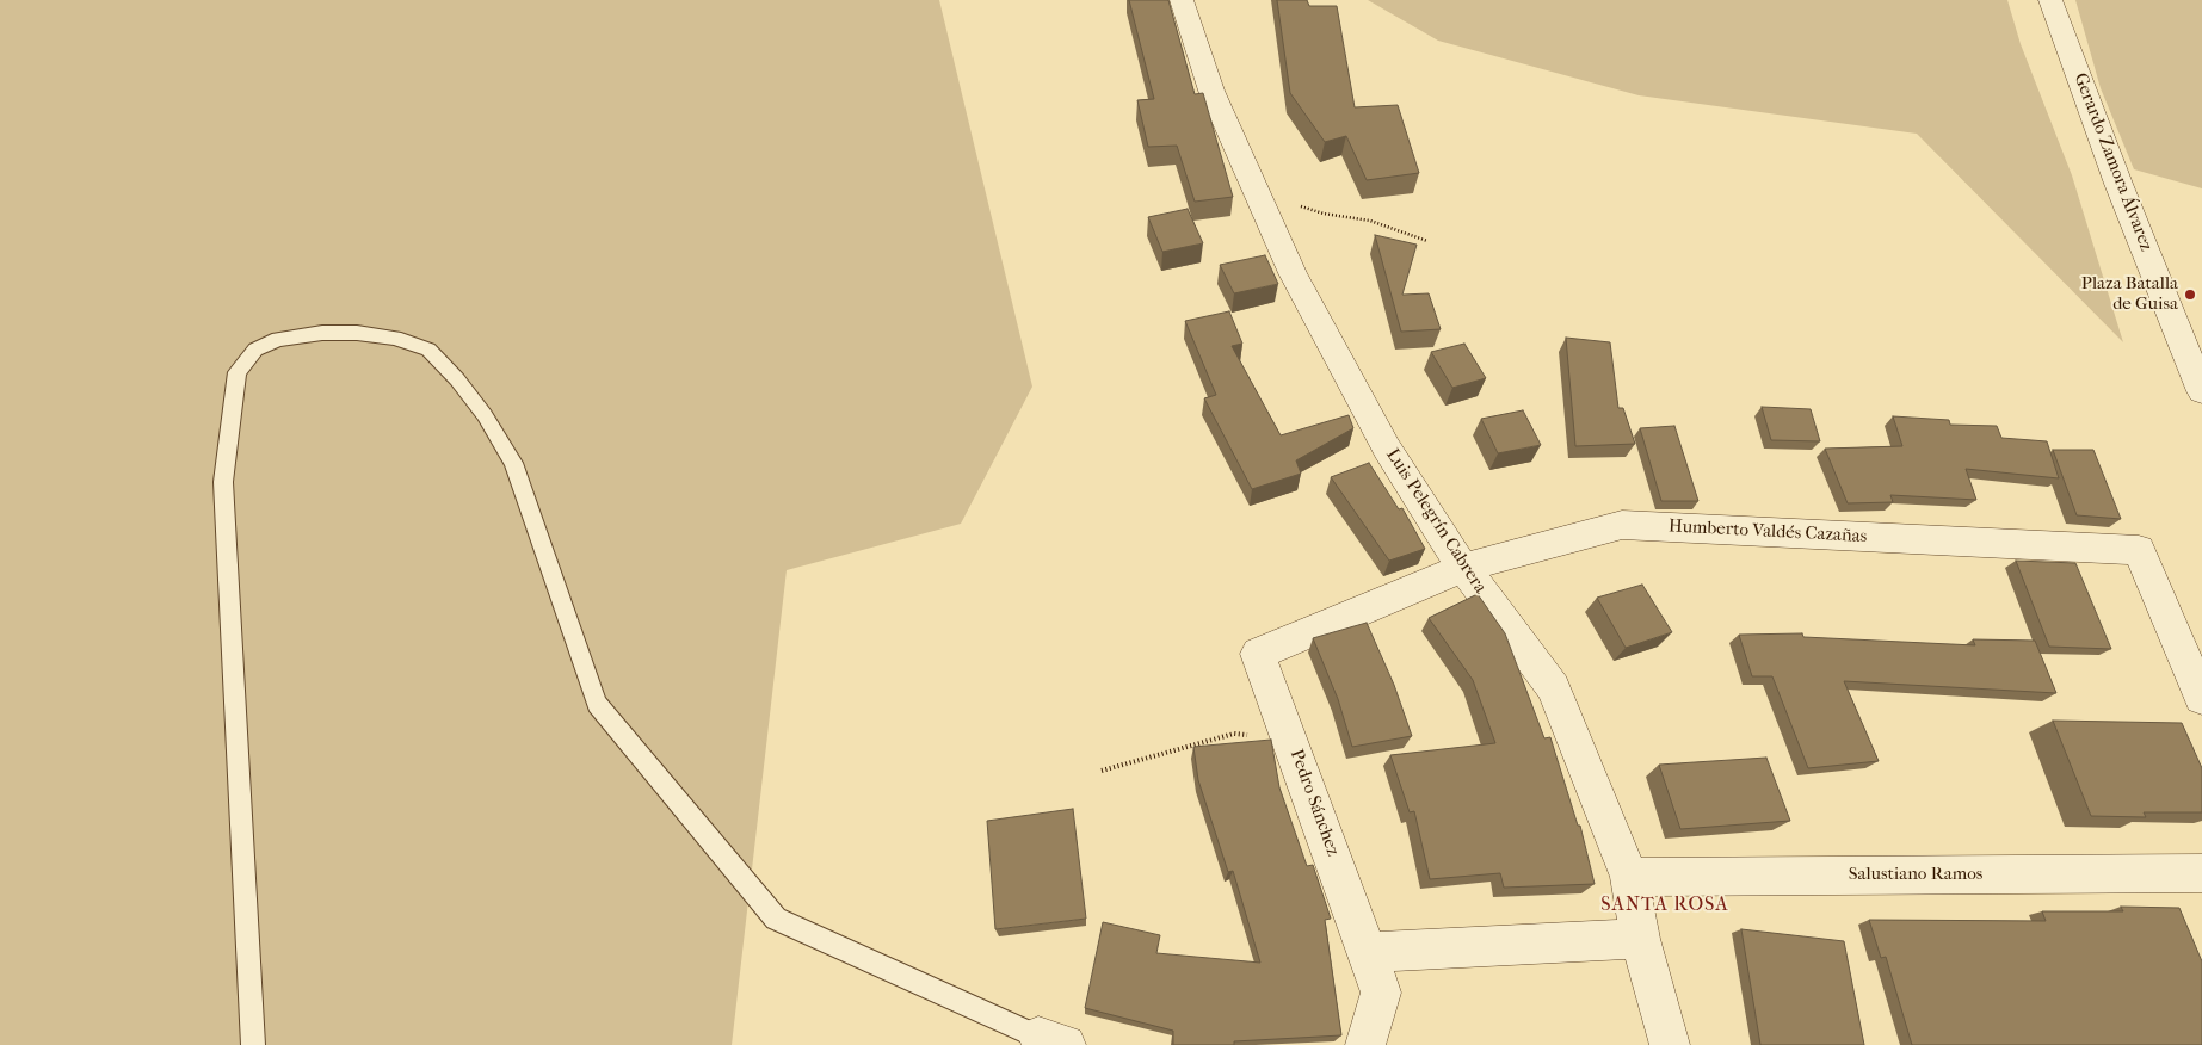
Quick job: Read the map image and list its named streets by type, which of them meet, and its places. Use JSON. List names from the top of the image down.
{
  "streets": {
    "street": [
      "Gerardo Zamora Álvarez",
      "Luis Pelegrín Cabrera",
      "Humberto Valdés Cazañas",
      "Pedro Sánchez",
      "Salustiano Ramos"
    ]
  },
  "crossings": [
    ["Luis Pelegrín Cabrera", "Humberto Valdés Cazañas"],
    ["Luis Pelegrín Cabrera", "Salustiano Ramos"],
    ["Humberto Valdés Cazañas", "Pedro Sánchez"]
  ],
  "districts": ["SANTA ROSA"],
  "places": ["Plaza Batalla de Guisa"]
}
